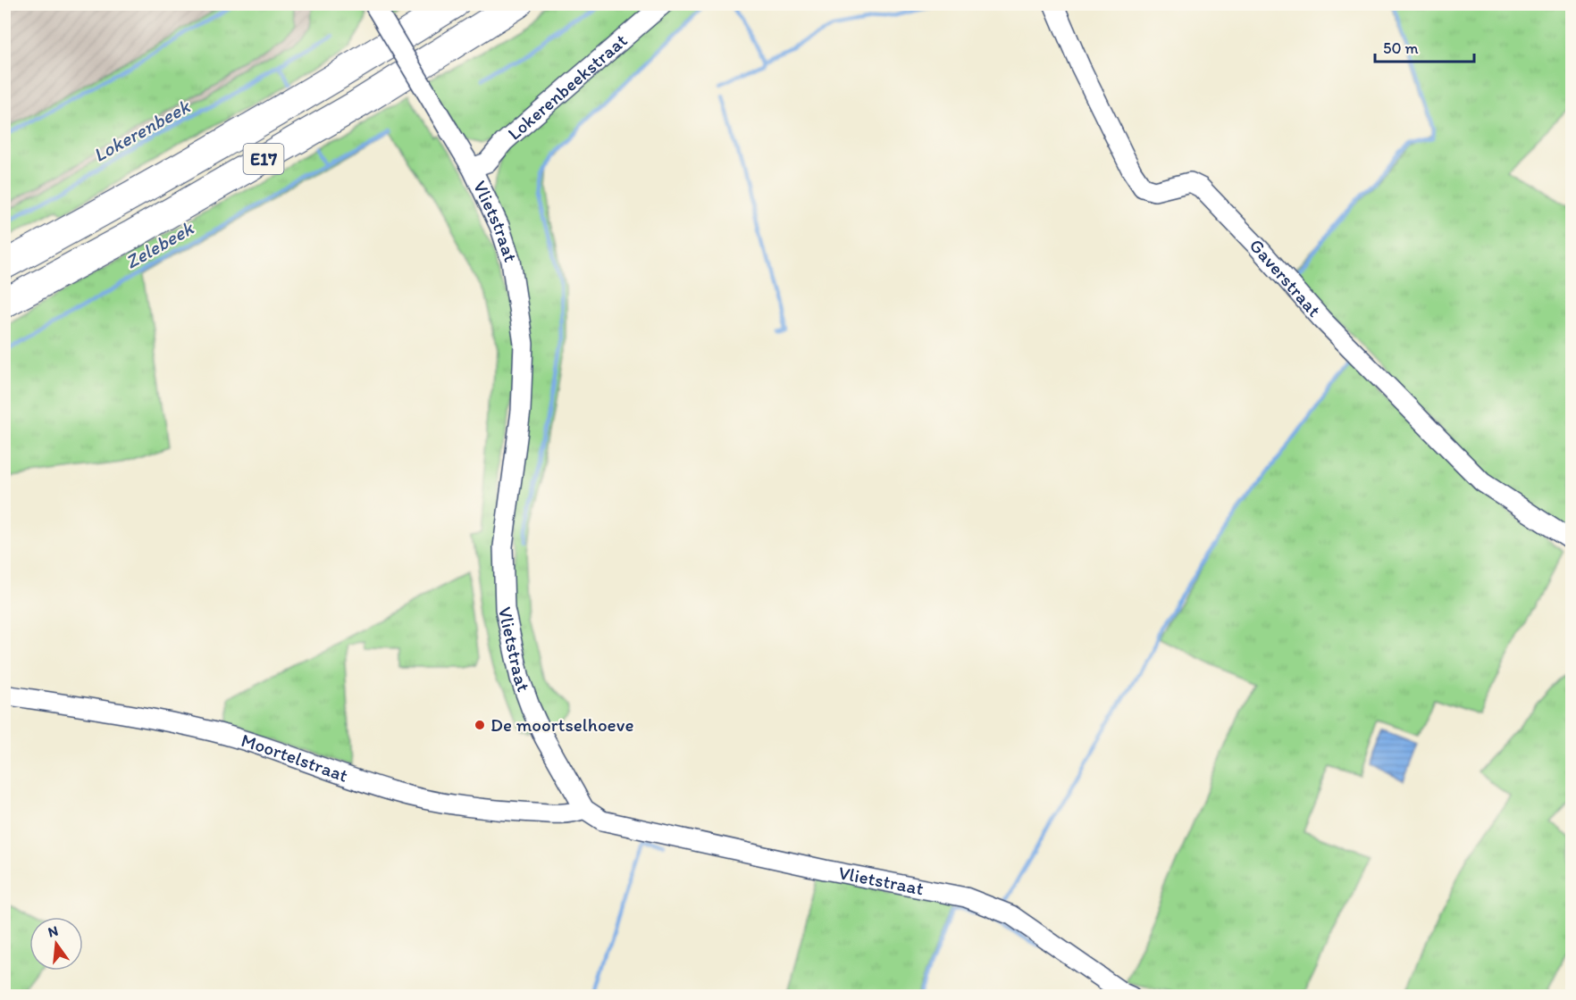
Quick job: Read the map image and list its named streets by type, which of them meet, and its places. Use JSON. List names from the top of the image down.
{
  "streets": {
    "highway": ["E17"],
    "street": [
      "Lokerenbeekstraat",
      "Vlietstraat",
      "Gaverstraat",
      "Moortelstraat"
    ]
  },
  "crossings": [
    ["Lokerenbeekstraat", "Vlietstraat"],
    ["Vlietstraat", "Moortelstraat"]
  ],
  "water": ["Lokerenbeek", "Zelebeek"],
  "places": ["De moortselhoeve"],
  "scale_bar": "50 m",
  "north": "top"
}
